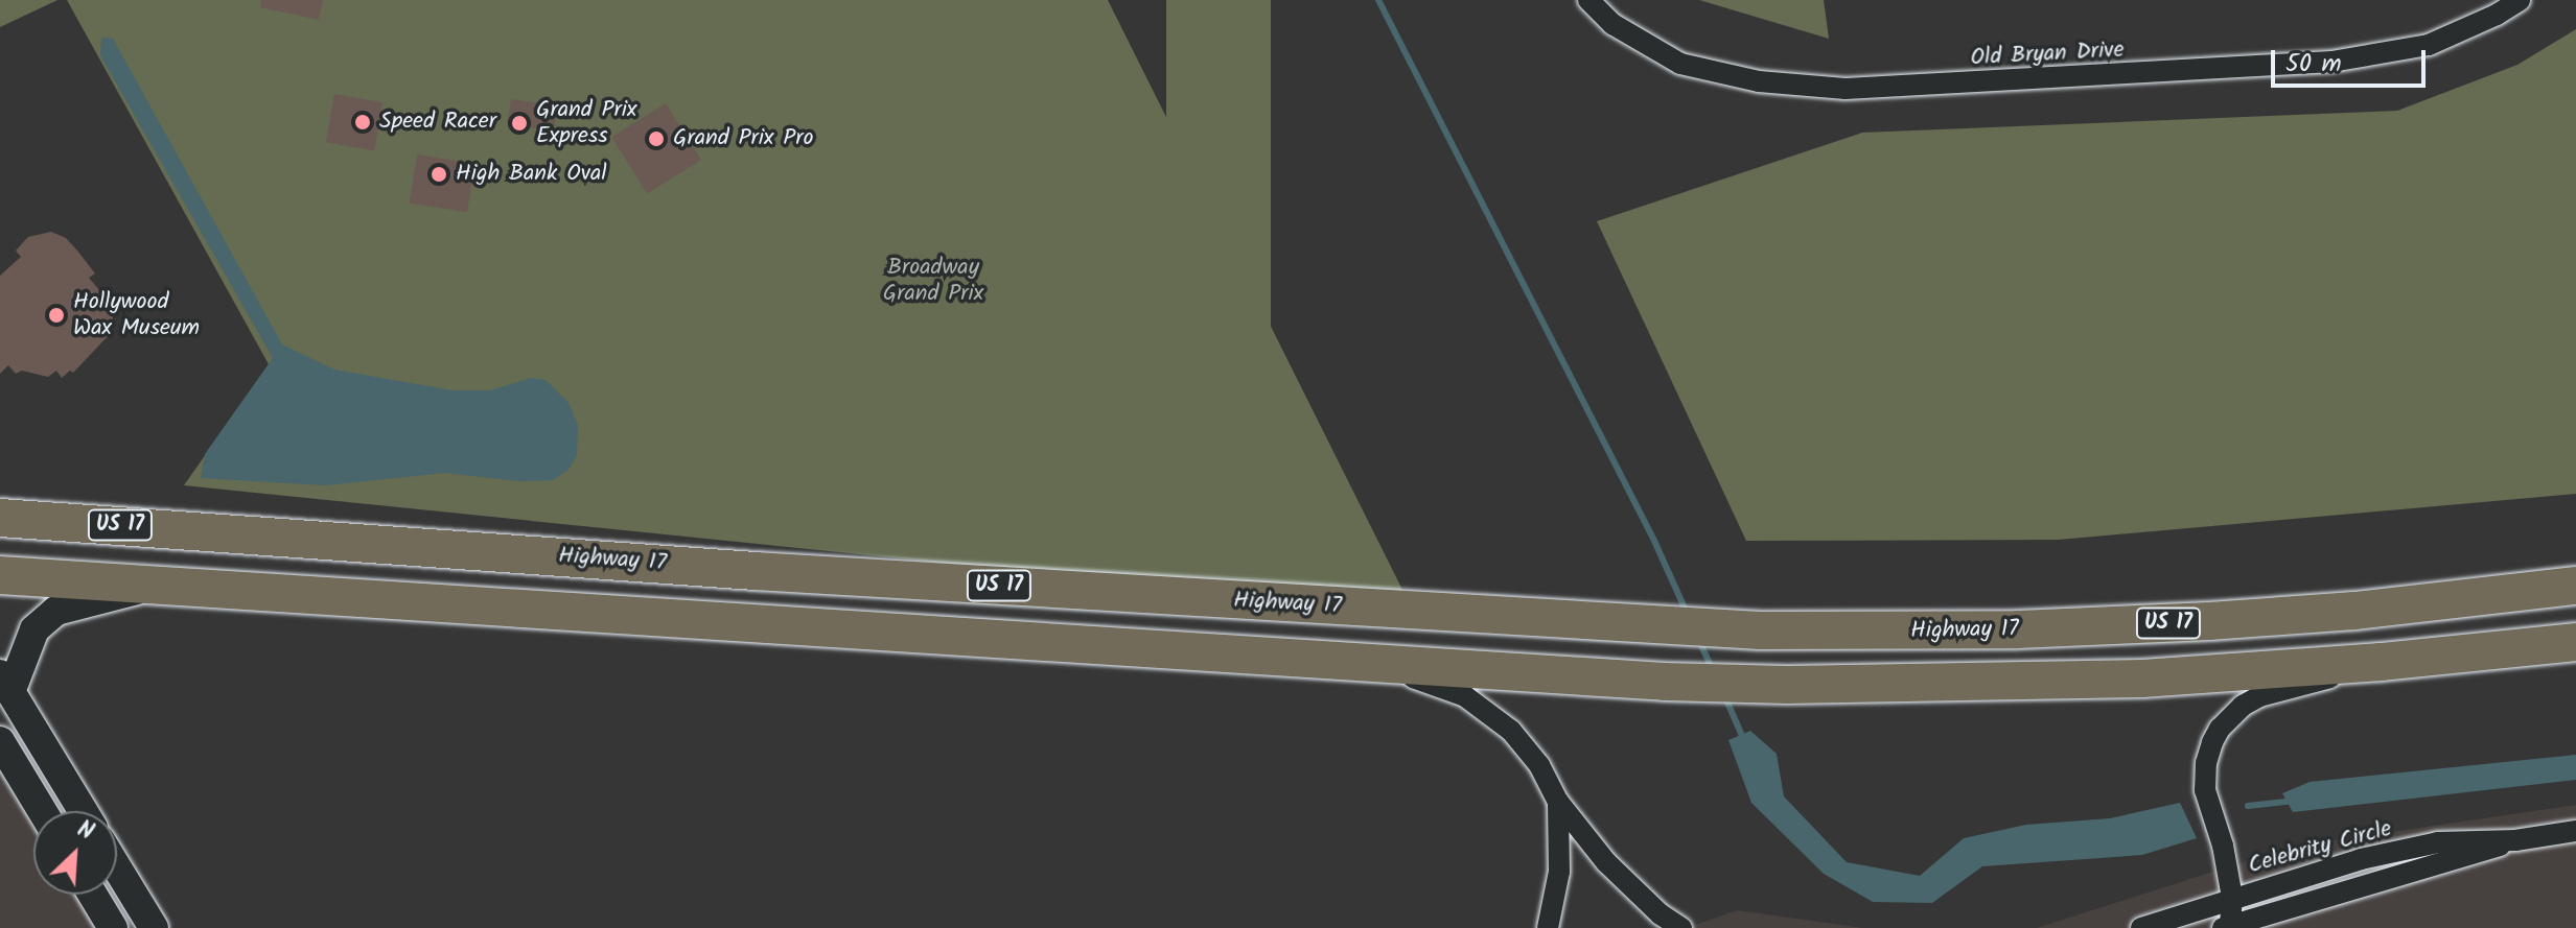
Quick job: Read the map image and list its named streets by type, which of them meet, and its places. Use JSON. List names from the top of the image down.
{
  "streets": {
    "highway": ["US 17", "Highway 17"],
    "street": ["Old Bryan Drive", "Celebrity Circle"]
  },
  "parks": ["Broadway Grand Prix"],
  "places": [
    "Speed Racer",
    "Grand Prix Express",
    "Grand Prix Pro",
    "High Bank Oval",
    "Hollywood Wax Museum"
  ],
  "scale_bar": "50 m",
  "north": "top right"
}
